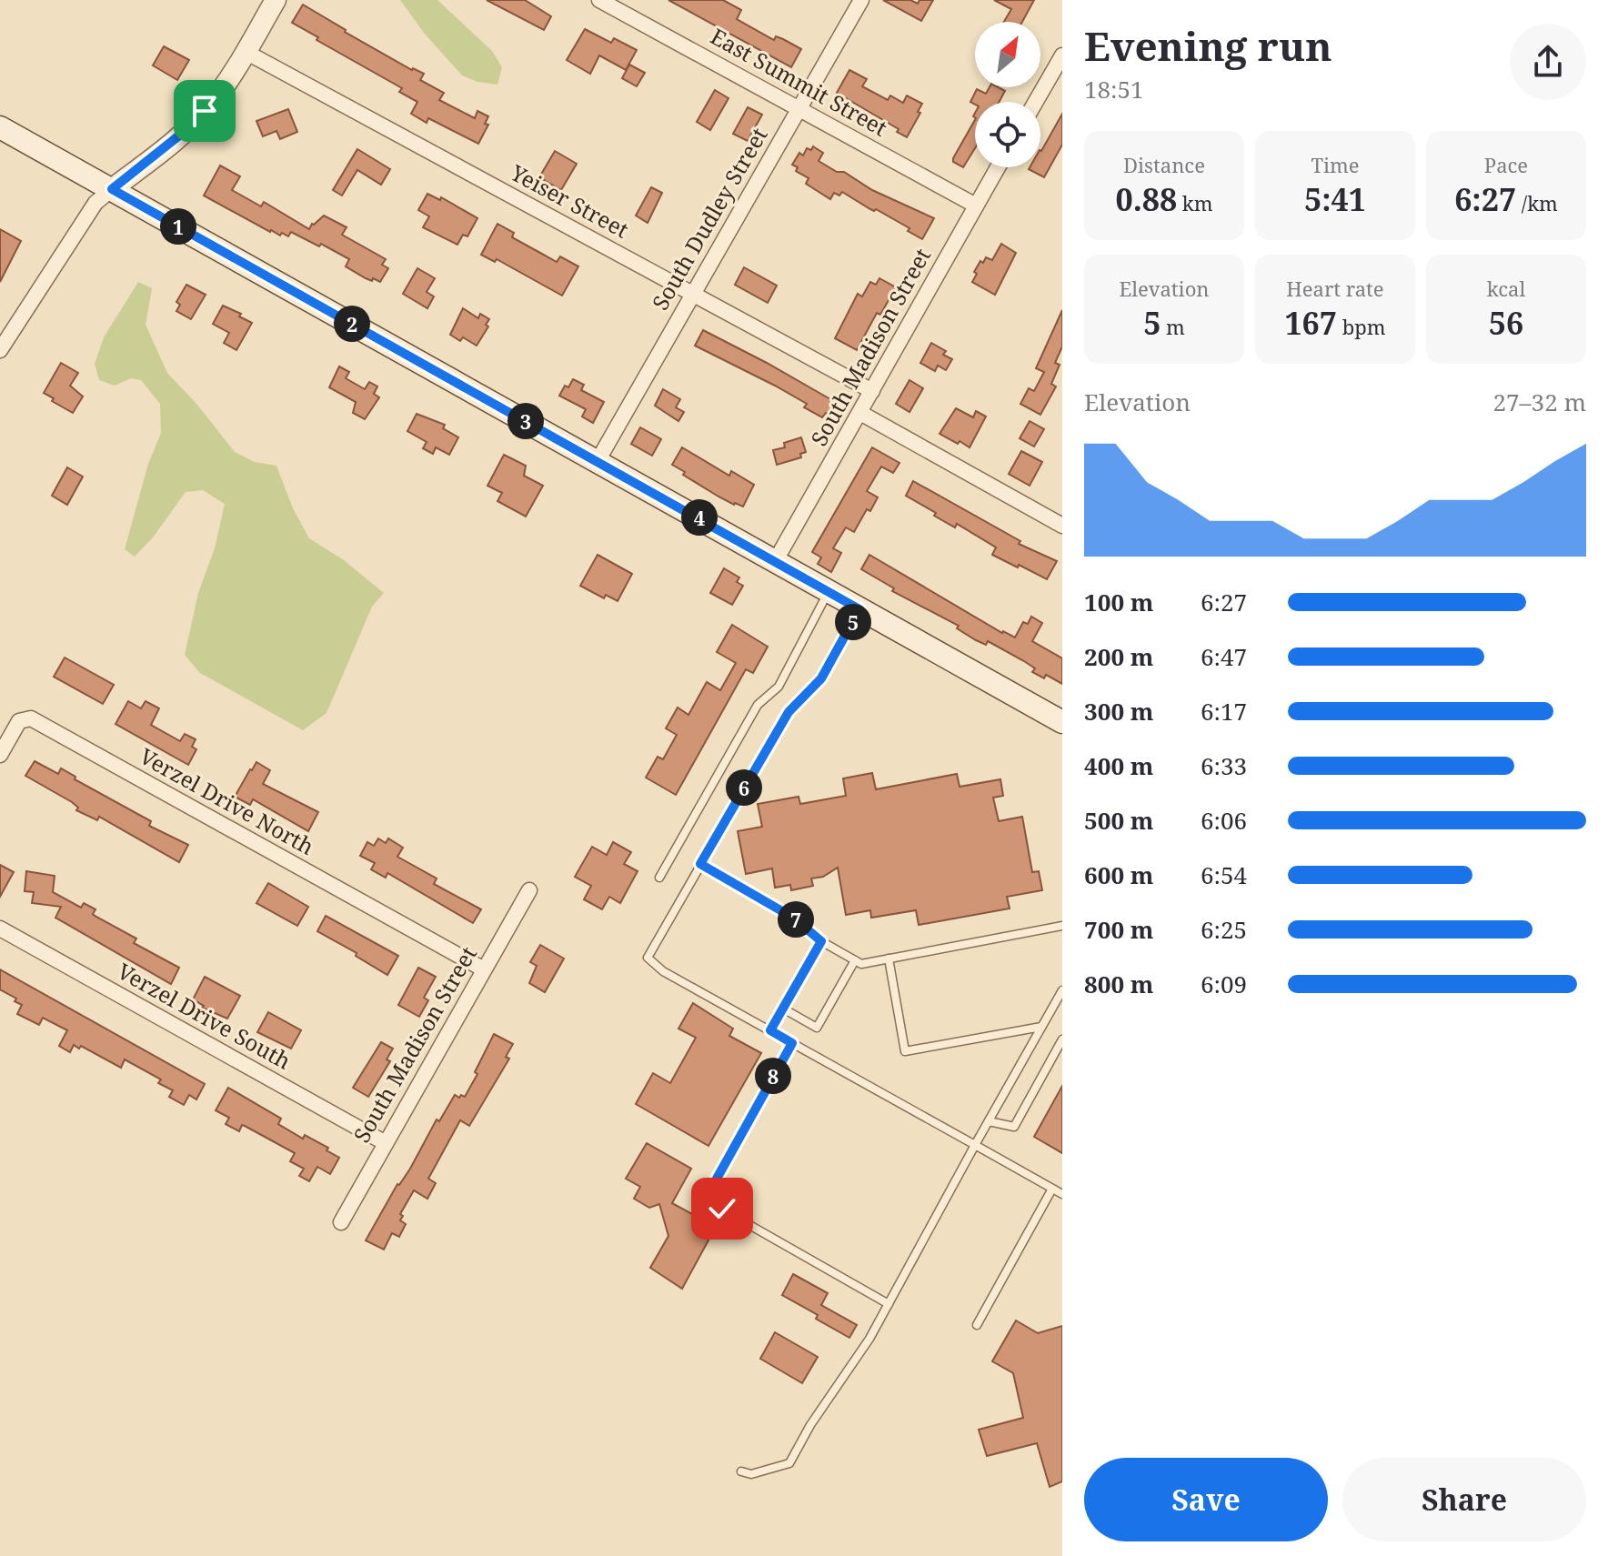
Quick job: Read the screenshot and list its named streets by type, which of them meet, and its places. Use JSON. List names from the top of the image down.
{
  "streets": {
    "street": [
      "East Summit Street",
      "Yeiser Street",
      "South Dudley Street",
      "South Madison Street",
      "Verzel Drive North",
      "Verzel Drive South"
    ]
  },
  "crossings": [
    ["East Summit Street", "South Dudley Street"],
    ["East Summit Street", "South Madison Street"],
    ["Yeiser Street", "South Dudley Street"],
    ["Yeiser Street", "South Madison Street"],
    ["South Madison Street", "Verzel Drive North"],
    ["South Madison Street", "Verzel Drive South"]
  ],
  "north": "top right",
  "page": {
    "heading": ["Evening run", "18:51"],
    "stats": [
      ["Distance", "0.88 km"],
      ["Time", "5:41"],
      ["Pace", "6:27 /km"],
      ["Elevation", "5 m"],
      ["Heart rate", "167 bpm"],
      ["kcal", "56"]
    ],
    "pins": [
      "1",
      "2",
      "3",
      "4",
      "5",
      "6",
      "7",
      "8"
    ],
    "chart": ["Elevation", "27–32 m"],
    "list": [
      {
        "name": "100 m",
        "note": "6:27"
      },
      {
        "name": "200 m",
        "note": "6:47"
      },
      {
        "name": "300 m",
        "note": "6:17"
      },
      {
        "name": "400 m",
        "note": "6:33"
      },
      {
        "name": "500 m",
        "note": "6:06"
      },
      {
        "name": "600 m",
        "note": "6:54"
      },
      {
        "name": "700 m",
        "note": "6:25"
      },
      {
        "name": "800 m",
        "note": "6:09"
      }
    ],
    "buttons": ["Save", "Share"]
  }
}
